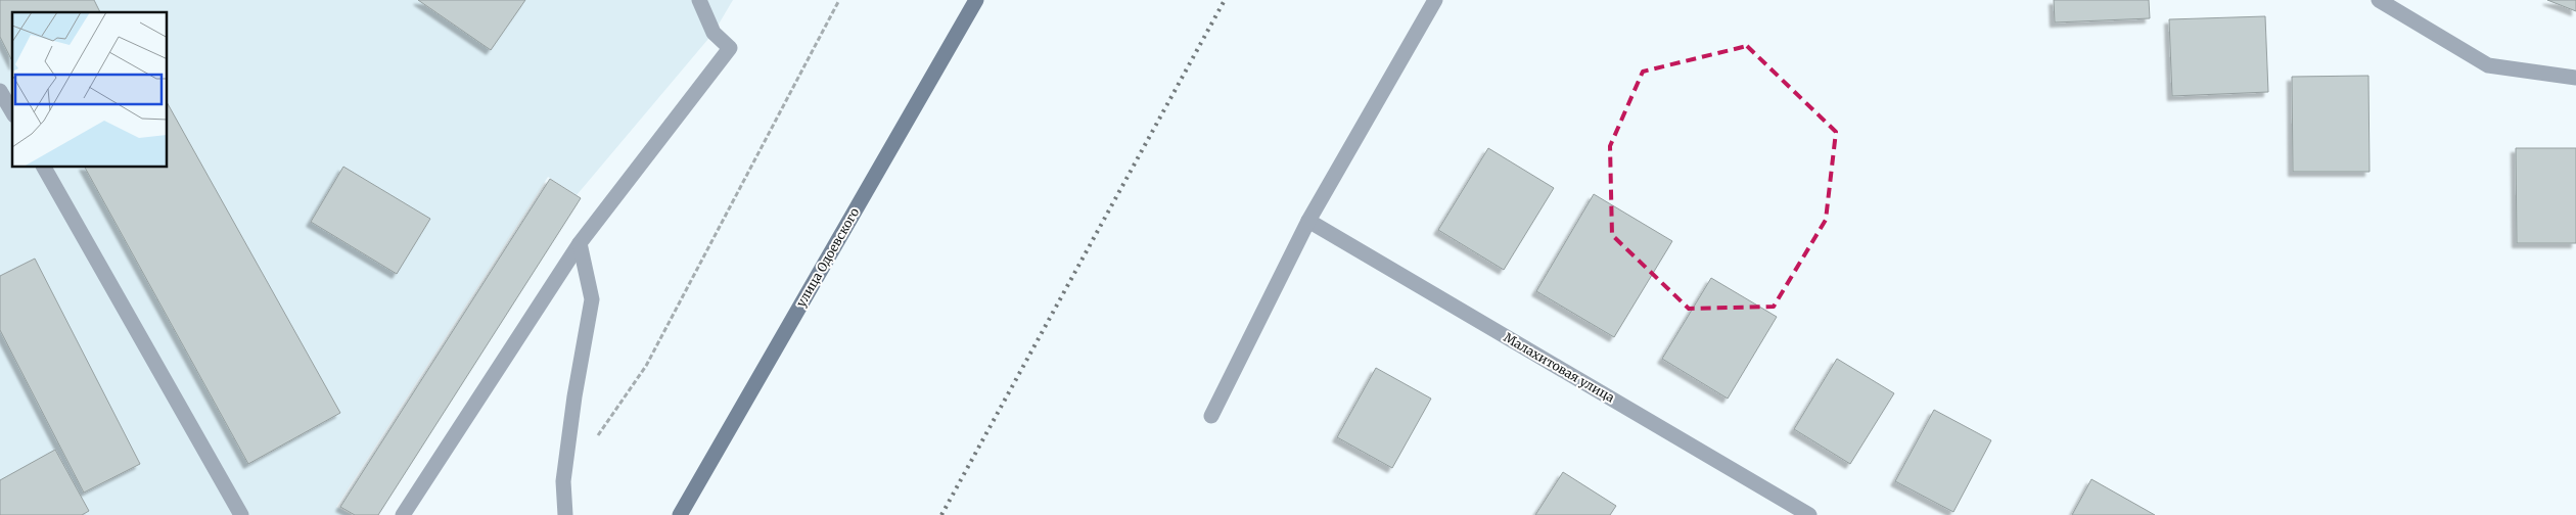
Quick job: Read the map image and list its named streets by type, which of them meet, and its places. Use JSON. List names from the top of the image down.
{
  "streets": {
    "street": ["улица Одоевского", "Малахитовая улица"]
  }
}
